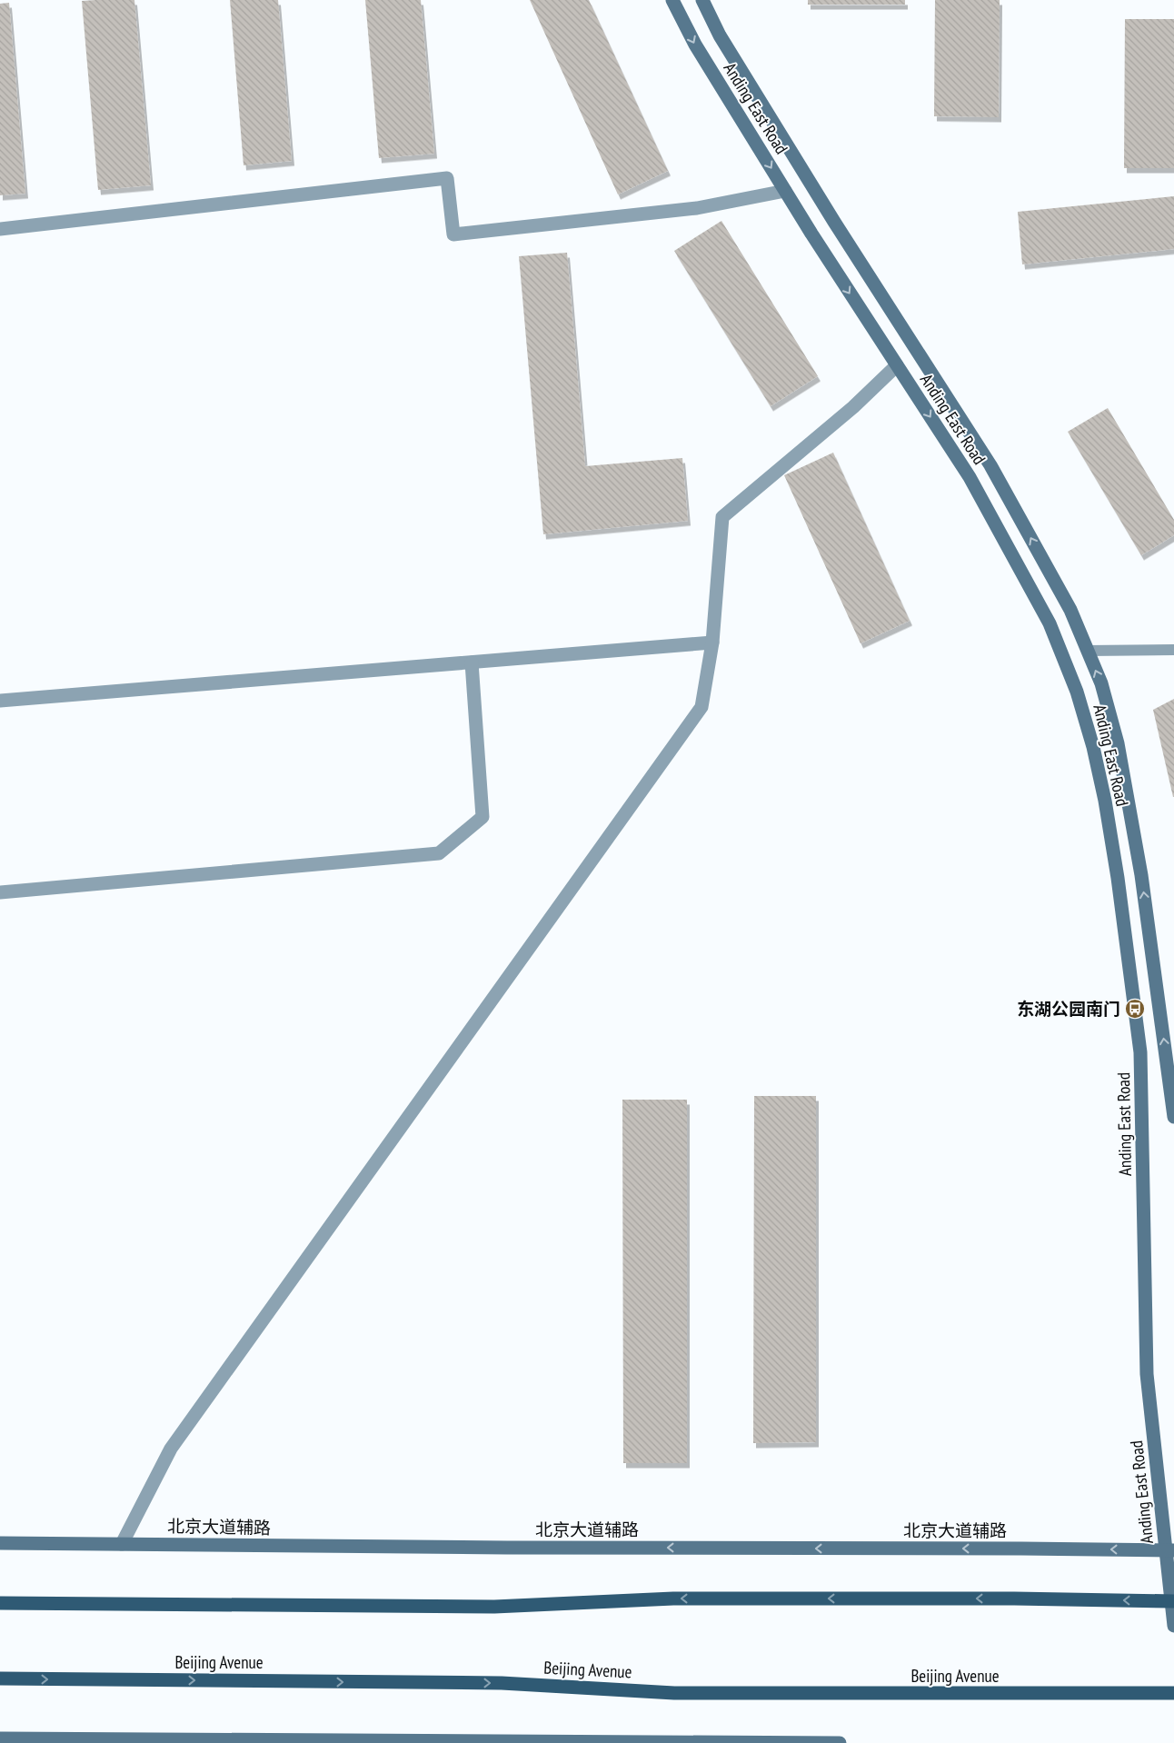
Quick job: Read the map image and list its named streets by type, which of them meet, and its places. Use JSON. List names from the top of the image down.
{
  "streets": {
    "main road": ["Anding East Road", "北京大道辅路", "Beijing Avenue"]
  },
  "crossings": [
    ["Anding East Road", "北京大道辅路"]
  ],
  "places": {
    "bus stop": ["东湖公园南门"]
  }
}
